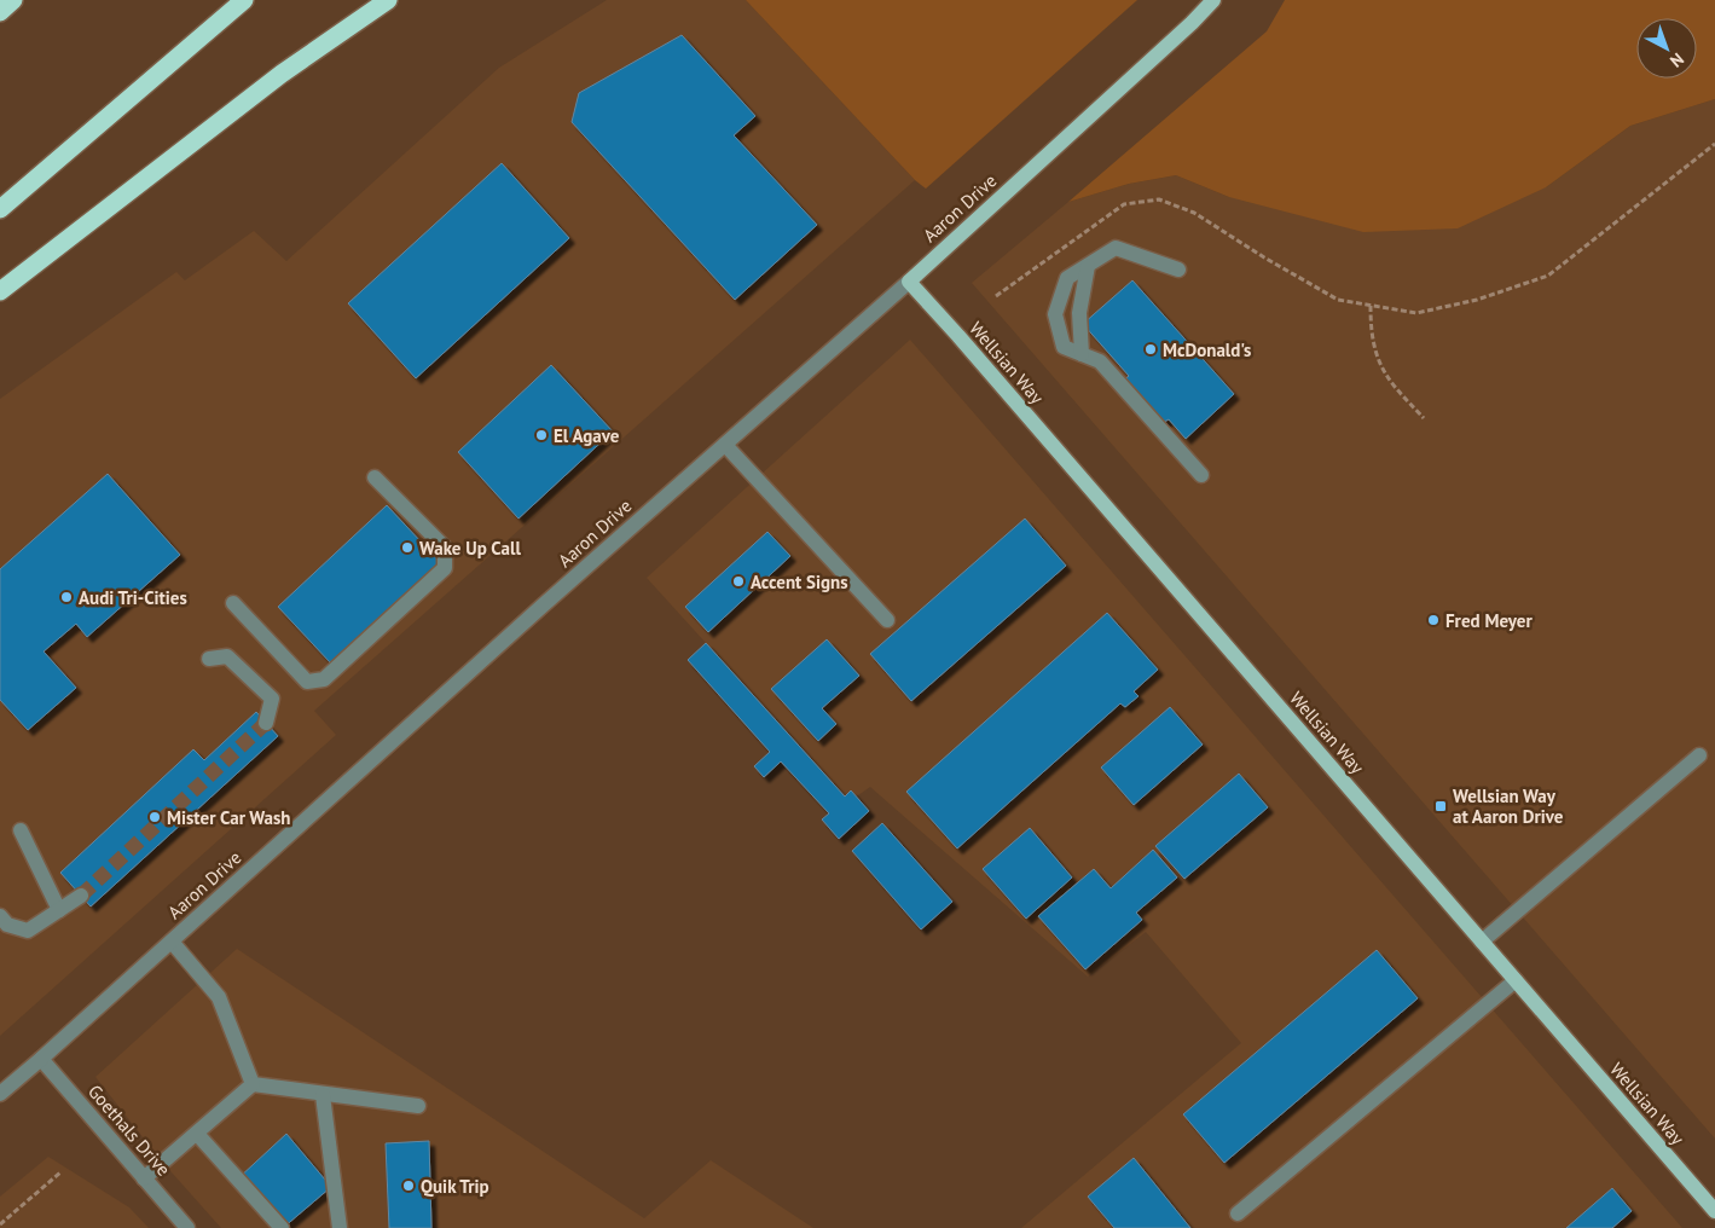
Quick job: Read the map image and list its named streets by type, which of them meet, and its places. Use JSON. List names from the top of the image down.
{
  "streets": {
    "main road": ["Aaron Drive", "Wellsian Way"],
    "street": ["Goethals Drive"]
  },
  "crossings": [
    ["Aaron Drive", "Wellsian Way"],
    ["Aaron Drive", "Goethals Drive"]
  ],
  "places": {
    "other": [
      "McDonald's",
      "El Agave",
      "Wake Up Call",
      "Accent Signs",
      "Audi Tri-Cities",
      "Fred Meyer",
      "Mister Car Wash",
      "Quik Trip"
    ],
    "transit": ["Wellsian Way at Aaron Drive"]
  },
  "north": "bottom right"
}
